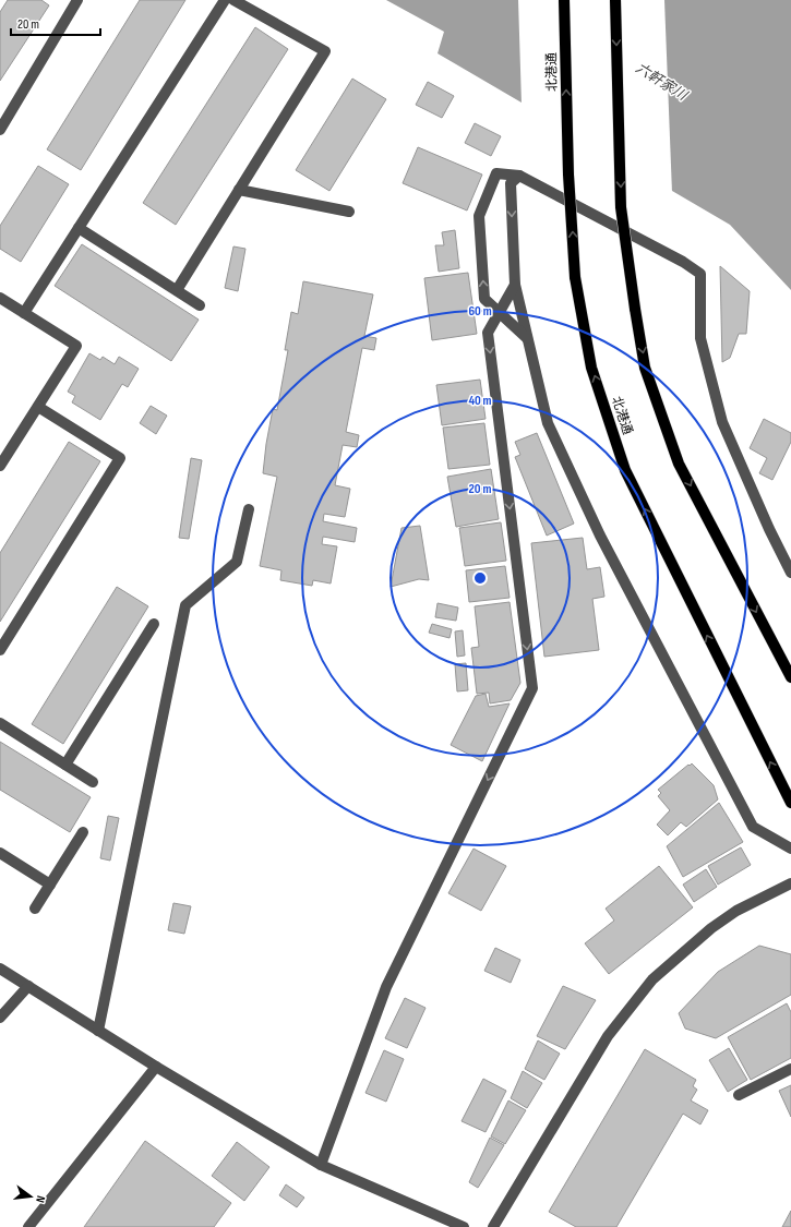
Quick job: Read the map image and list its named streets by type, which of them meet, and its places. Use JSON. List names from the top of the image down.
{
  "streets": {
    "main road": ["北港通"]
  },
  "water": ["六軒家川"],
  "scale_bar": "20 m",
  "north": "right",
  "rings": ["60 m", "40 m", "20 m"]
}
